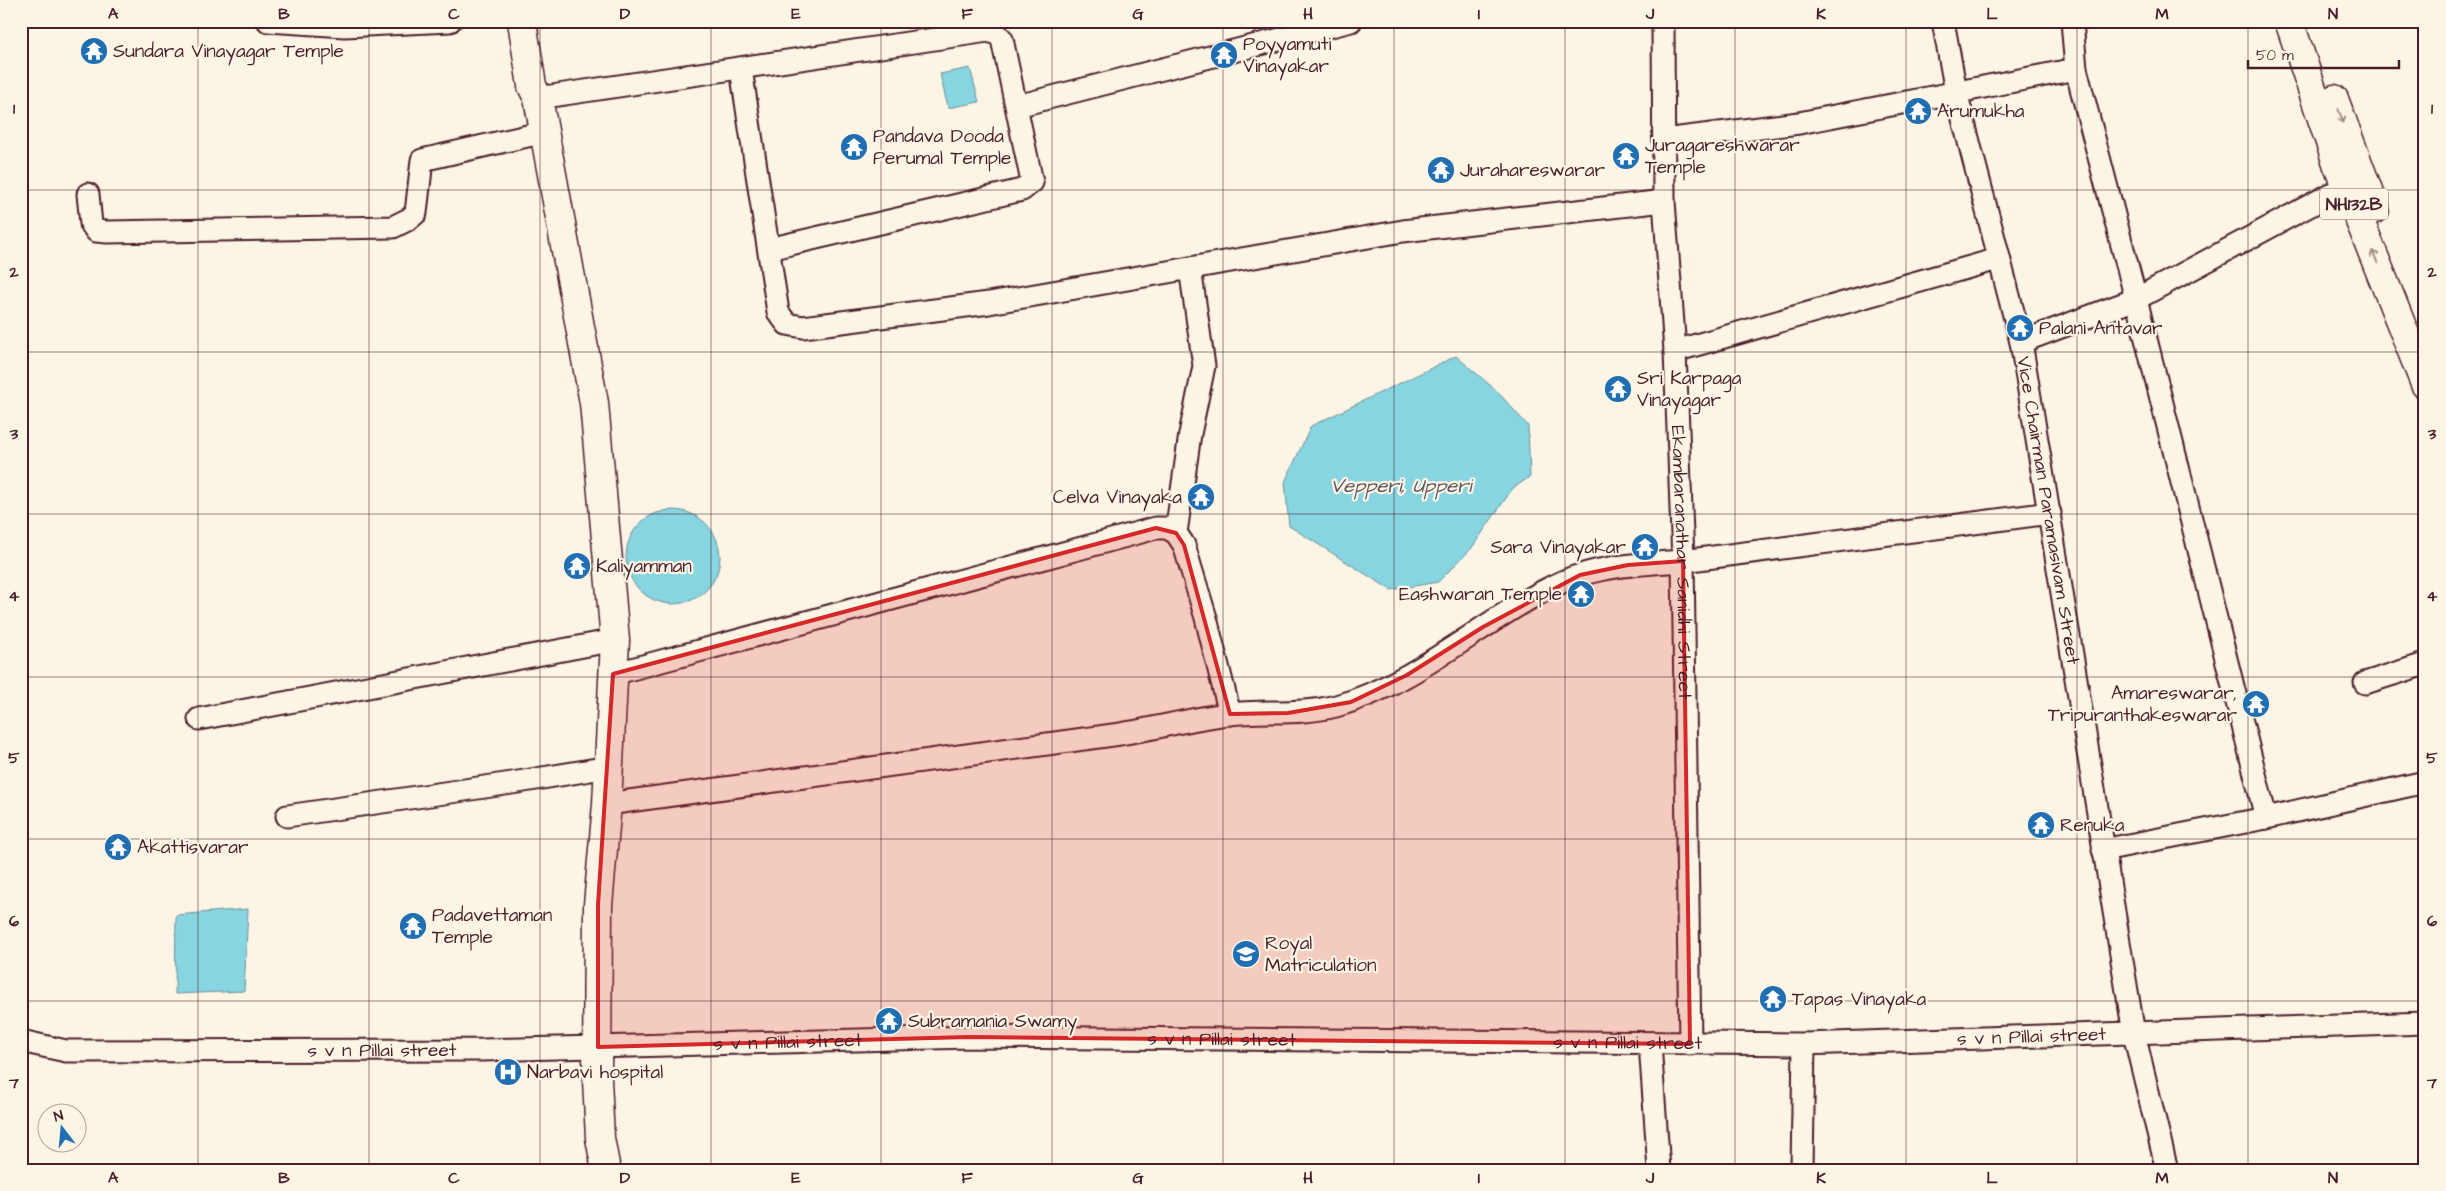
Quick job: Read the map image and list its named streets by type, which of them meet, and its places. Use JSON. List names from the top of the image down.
{
  "streets": {
    "main road": ["NH132B"],
    "street": ["Vice Chairman Paramasivam Street", "Ekambaranathar Sanidhi Street", "s v n Pillai street"]
  },
  "crossings": [
    ["Vice Chairman Paramasivam Street", "s v n Pillai street"],
    ["Ekambaranathar Sanidhi Street", "s v n Pillai street"]
  ],
  "water": ["Vepperi, Upperi"],
  "places": {
    "temple": [
      "Sundara Vinayagar Temple",
      "Poyyamuti Vinayakar",
      "Arumukha",
      "Pandava Dooda Perumal Temple",
      "Juragareshwarar Temple",
      "Jurahareswarar",
      "Palani Antavar",
      "Sri Karpaga Vinayagar",
      "Celva Vinayaka",
      "Sara Vinayakar",
      "Kaliyamman",
      "Eashwaran Temple",
      "Amareswarar, Tripuranthakeswarar",
      "Renuka",
      "Akattisvarar",
      "Padavettaman Temple",
      "Tapas Vinayaka",
      "Subramania Swamy"
    ],
    "school or university": ["Royal Matriculation"],
    "hospital": ["Narbavi hospital"]
  },
  "scale_bar": "50 m",
  "north": "top",
  "grid": {
    "columns": [
      "A",
      "B",
      "C",
      "D",
      "E",
      "F",
      "G",
      "H",
      "I",
      "J",
      "K",
      "L",
      "M",
      "N"
    ],
    "rows": [
      "1",
      "2",
      "3",
      "4",
      "5",
      "6",
      "7"
    ]
  }
}
